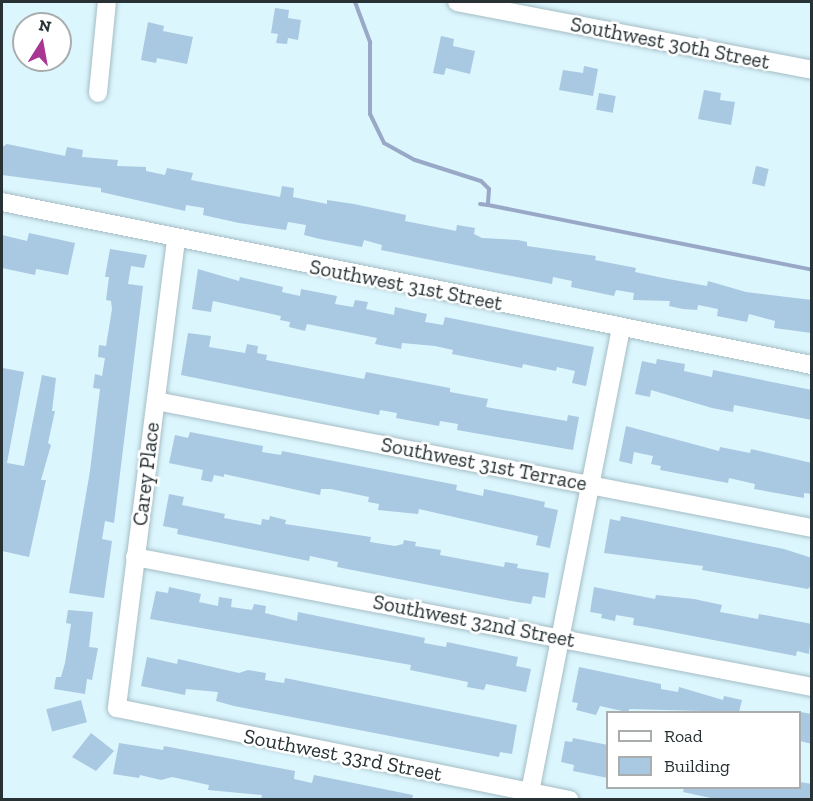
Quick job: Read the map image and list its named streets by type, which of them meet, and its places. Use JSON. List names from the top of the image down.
{
  "streets": {
    "street": [
      "Southwest 30th Street",
      "Southwest 31st Street",
      "Southwest 31st Terrace",
      "Carey Place",
      "Southwest 32nd Street",
      "Southwest 33rd Street"
    ]
  },
  "crossings": [
    ["Southwest 31st Street", "Carey Place"],
    ["Southwest 31st Terrace", "Carey Place"],
    ["Carey Place", "Southwest 32nd Street"],
    ["Carey Place", "Southwest 33rd Street"]
  ],
  "legend": ["Road", "Building"],
  "north": "top"
}
